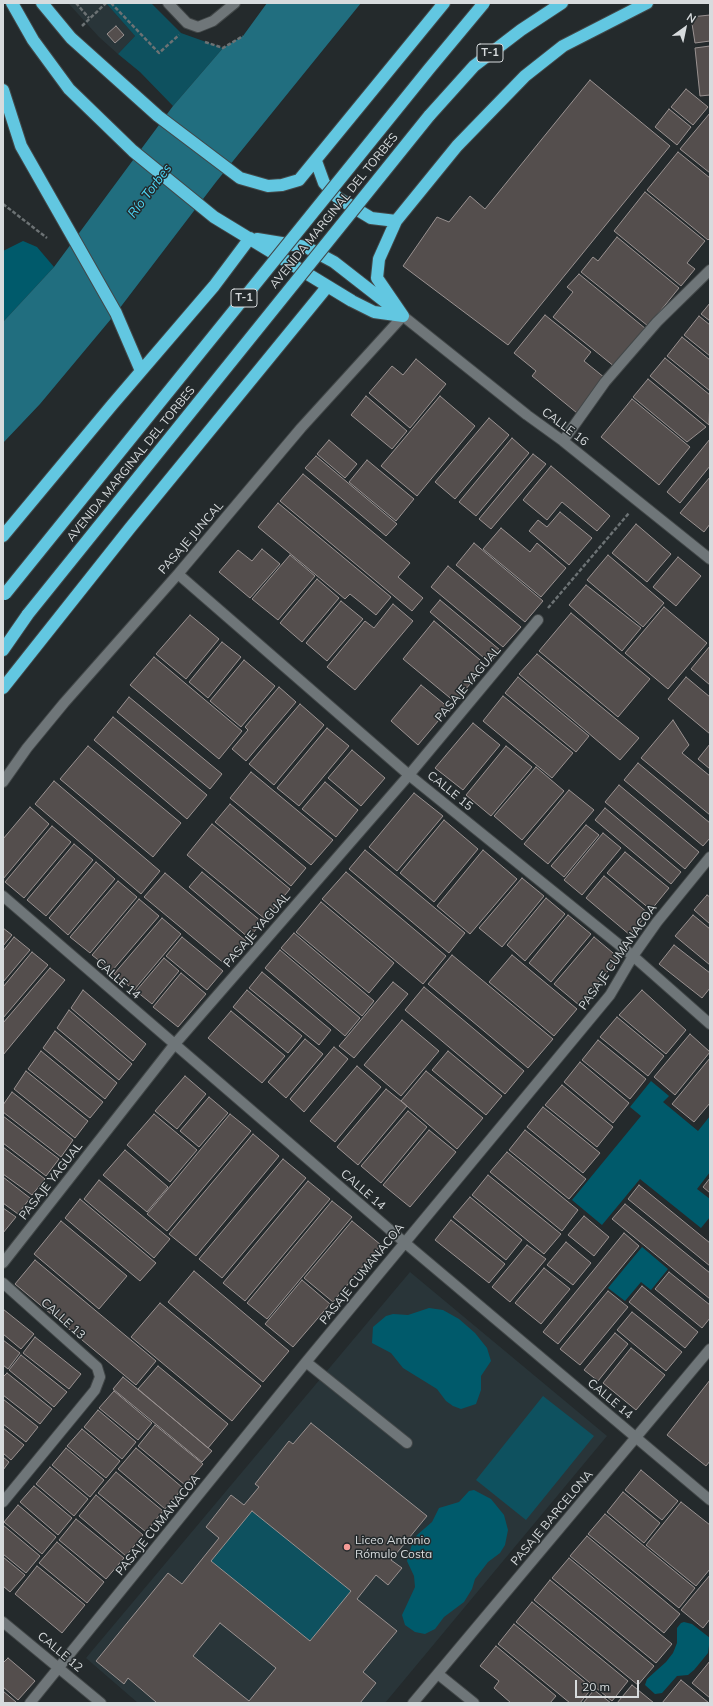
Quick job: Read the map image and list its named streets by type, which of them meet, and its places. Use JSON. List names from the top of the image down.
{
  "streets": {
    "highway": ["T-1", "AVENIDA MARGINAL DEL TORBES"],
    "street": [
      "CALLE 16",
      "PASAJE JUNCAL",
      "PASAJE YAGUAL",
      "CALLE 15",
      "PASAJE CUMANACOA",
      "CALLE 14",
      "CALLE 13",
      "PASAJE BARCELONA",
      "CALLE 12"
    ]
  },
  "crossings": [
    ["CALLE 16", "PASAJE JUNCAL"],
    ["PASAJE JUNCAL", "CALLE 15"],
    ["PASAJE YAGUAL", "CALLE 15"],
    ["PASAJE YAGUAL", "CALLE 14"],
    ["CALLE 15", "PASAJE CUMANACOA"],
    ["PASAJE CUMANACOA", "CALLE 14"],
    ["PASAJE CUMANACOA", "CALLE 12"],
    ["CALLE 14", "PASAJE BARCELONA"]
  ],
  "water": ["Río Torbes"],
  "places": ["Liceo Antonio Rómulo Costa"],
  "scale_bar": "20 m",
  "north": "top right"
}
